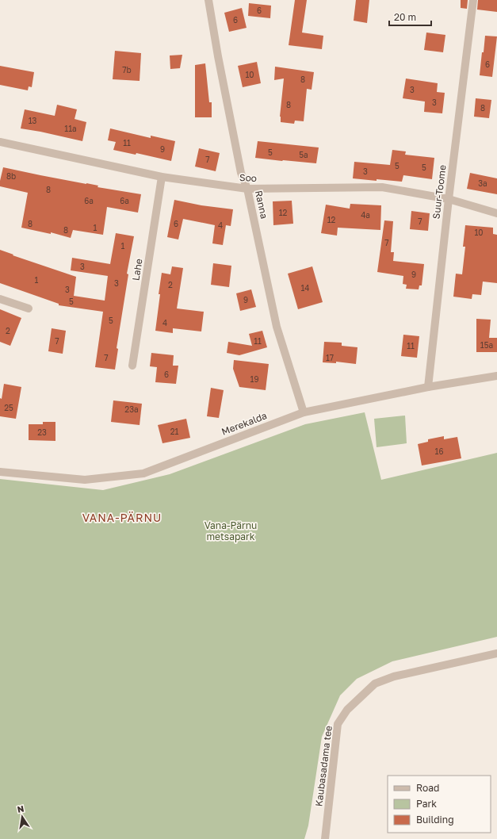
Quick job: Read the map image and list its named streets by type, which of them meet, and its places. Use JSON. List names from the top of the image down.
{
  "streets": {
    "street": [
      "Soo",
      "Suur-Toome",
      "Ranna",
      "Lahe",
      "Merekalda",
      "Kaubasadama tee"
    ]
  },
  "crossings": [
    ["Soo", "Suur-Toome"],
    ["Soo", "Ranna"],
    ["Soo", "Lahe"],
    ["Suur-Toome", "Merekalda"],
    ["Ranna", "Merekalda"]
  ],
  "districts": ["VANA-PÄRNU"],
  "parks": ["Vana-Pärnu metsapark"],
  "house_numbers": [
    "6",
    "6",
    "6",
    "7b",
    "10",
    "8",
    "3",
    "3",
    "8",
    "8",
    "13",
    "11a",
    "11",
    "9",
    "5",
    "5a",
    "7",
    "5",
    "5",
    "3",
    "8b",
    "3a",
    "8",
    "6a",
    "6a",
    "12",
    "4a",
    "12",
    "7",
    "8",
    "6",
    "4",
    "1",
    "8",
    "10",
    "7",
    "1",
    "3",
    "9",
    "1",
    "3",
    "2",
    "14",
    "3",
    "9",
    "5",
    "5",
    "4",
    "2",
    "7",
    "11",
    "15a",
    "11",
    "7",
    "17",
    "6",
    "19",
    "25",
    "23a",
    "21",
    "23",
    "16"
  ],
  "legend": ["Road", "Park", "Building"],
  "scale_bar": "20 m",
  "north": "top"
}
